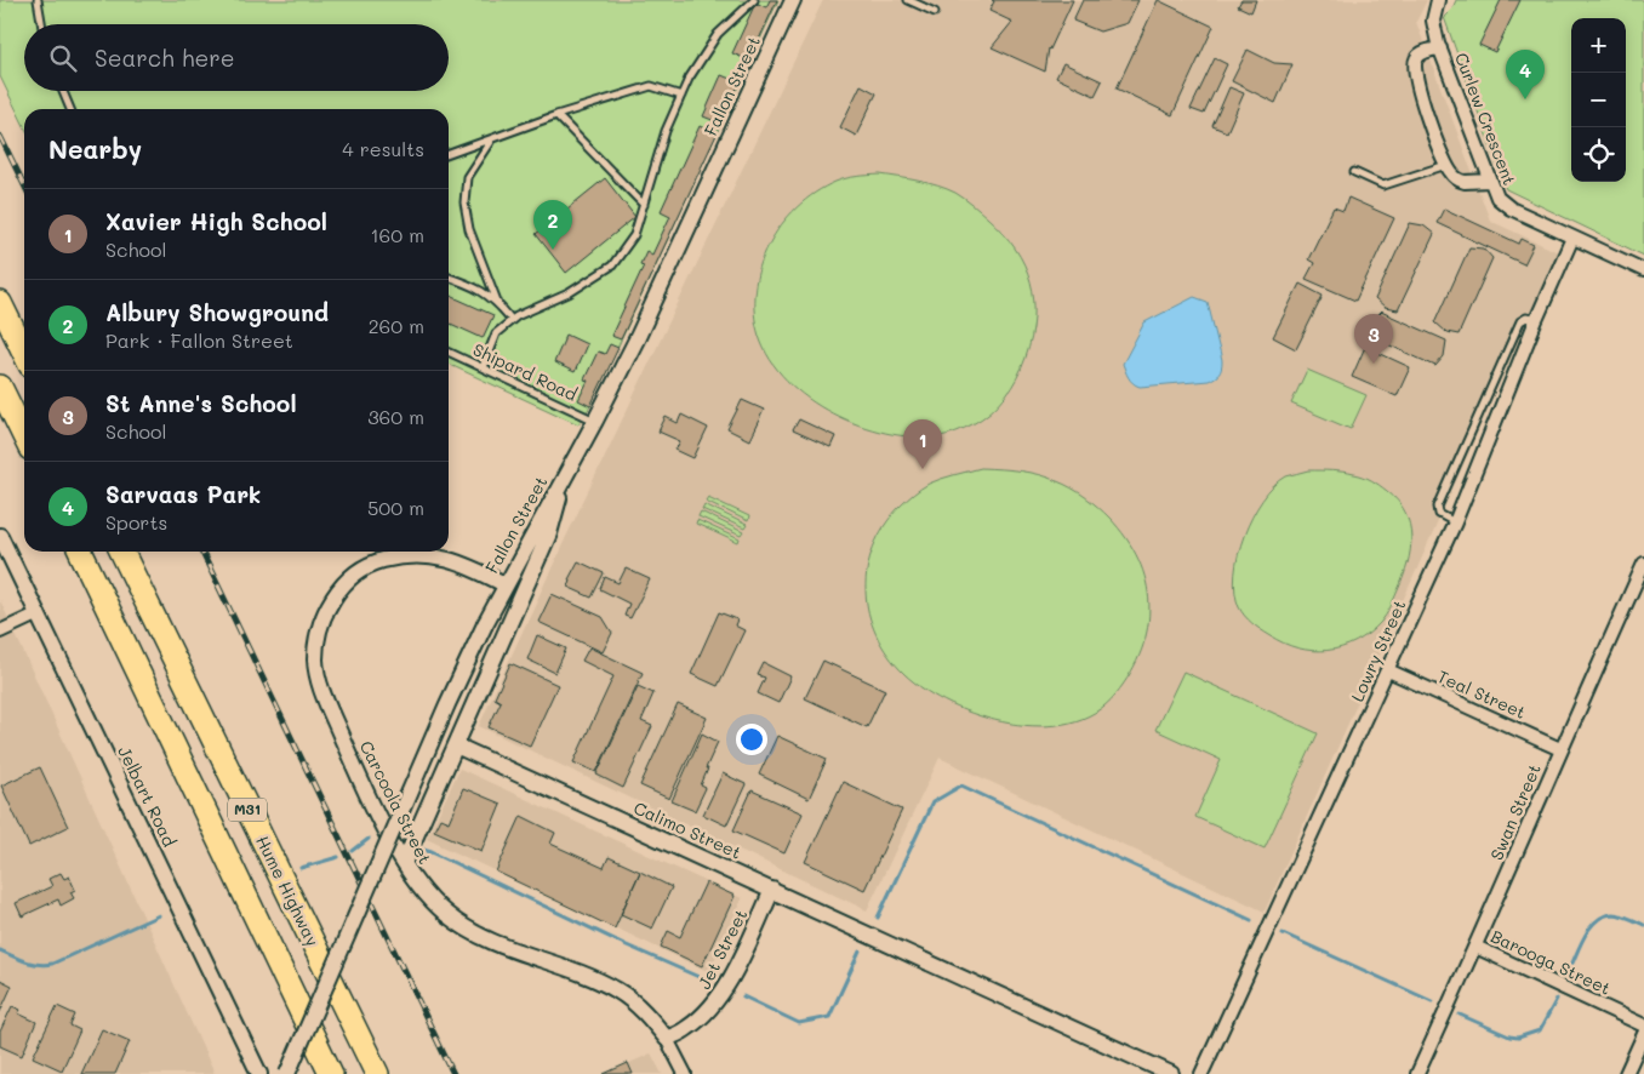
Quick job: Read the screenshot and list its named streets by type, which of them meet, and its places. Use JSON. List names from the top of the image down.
{
  "streets": {
    "highway": ["M31", "Hume Highway"],
    "street": [
      "Fallon Street",
      "Curlew Crescent",
      "Lowry Street",
      "Teal Street",
      "Jelbart Road",
      "Carcoola Street",
      "Swan Street",
      "Calimo Street",
      "Jet Street",
      "Barooga Street"
    ],
    "lane": ["Shipard Road"]
  },
  "crossings": [
    ["Fallon Street", "Shipard Road"],
    ["Fallon Street", "Carcoola Street"],
    ["Curlew Crescent", "Lowry Street"],
    ["Lowry Street", "Teal Street"],
    ["Teal Street", "Swan Street"],
    ["Carcoola Street", "Jet Street"],
    ["Swan Street", "Barooga Street"],
    ["Calimo Street", "Jet Street"]
  ],
  "page": {
    "map_buttons": ["+", "−"],
    "search": "Search here",
    "pins": [
      "4",
      "2",
      "3",
      "1"
    ],
    "heading": ["Nearby", "4 results"],
    "list": [
      {
        "mark": "1",
        "name": "Xavier High School",
        "note": "School",
        "value": "160 m"
      },
      {
        "mark": "2",
        "name": "Albury Showground",
        "note": "Park · Fallon Street",
        "value": "260 m"
      },
      {
        "mark": "3",
        "name": "St Anne's School",
        "note": "School",
        "value": "360 m"
      },
      {
        "mark": "4",
        "name": "Sarvaas Park",
        "note": "Sports",
        "value": "500 m"
      }
    ]
  }
}
